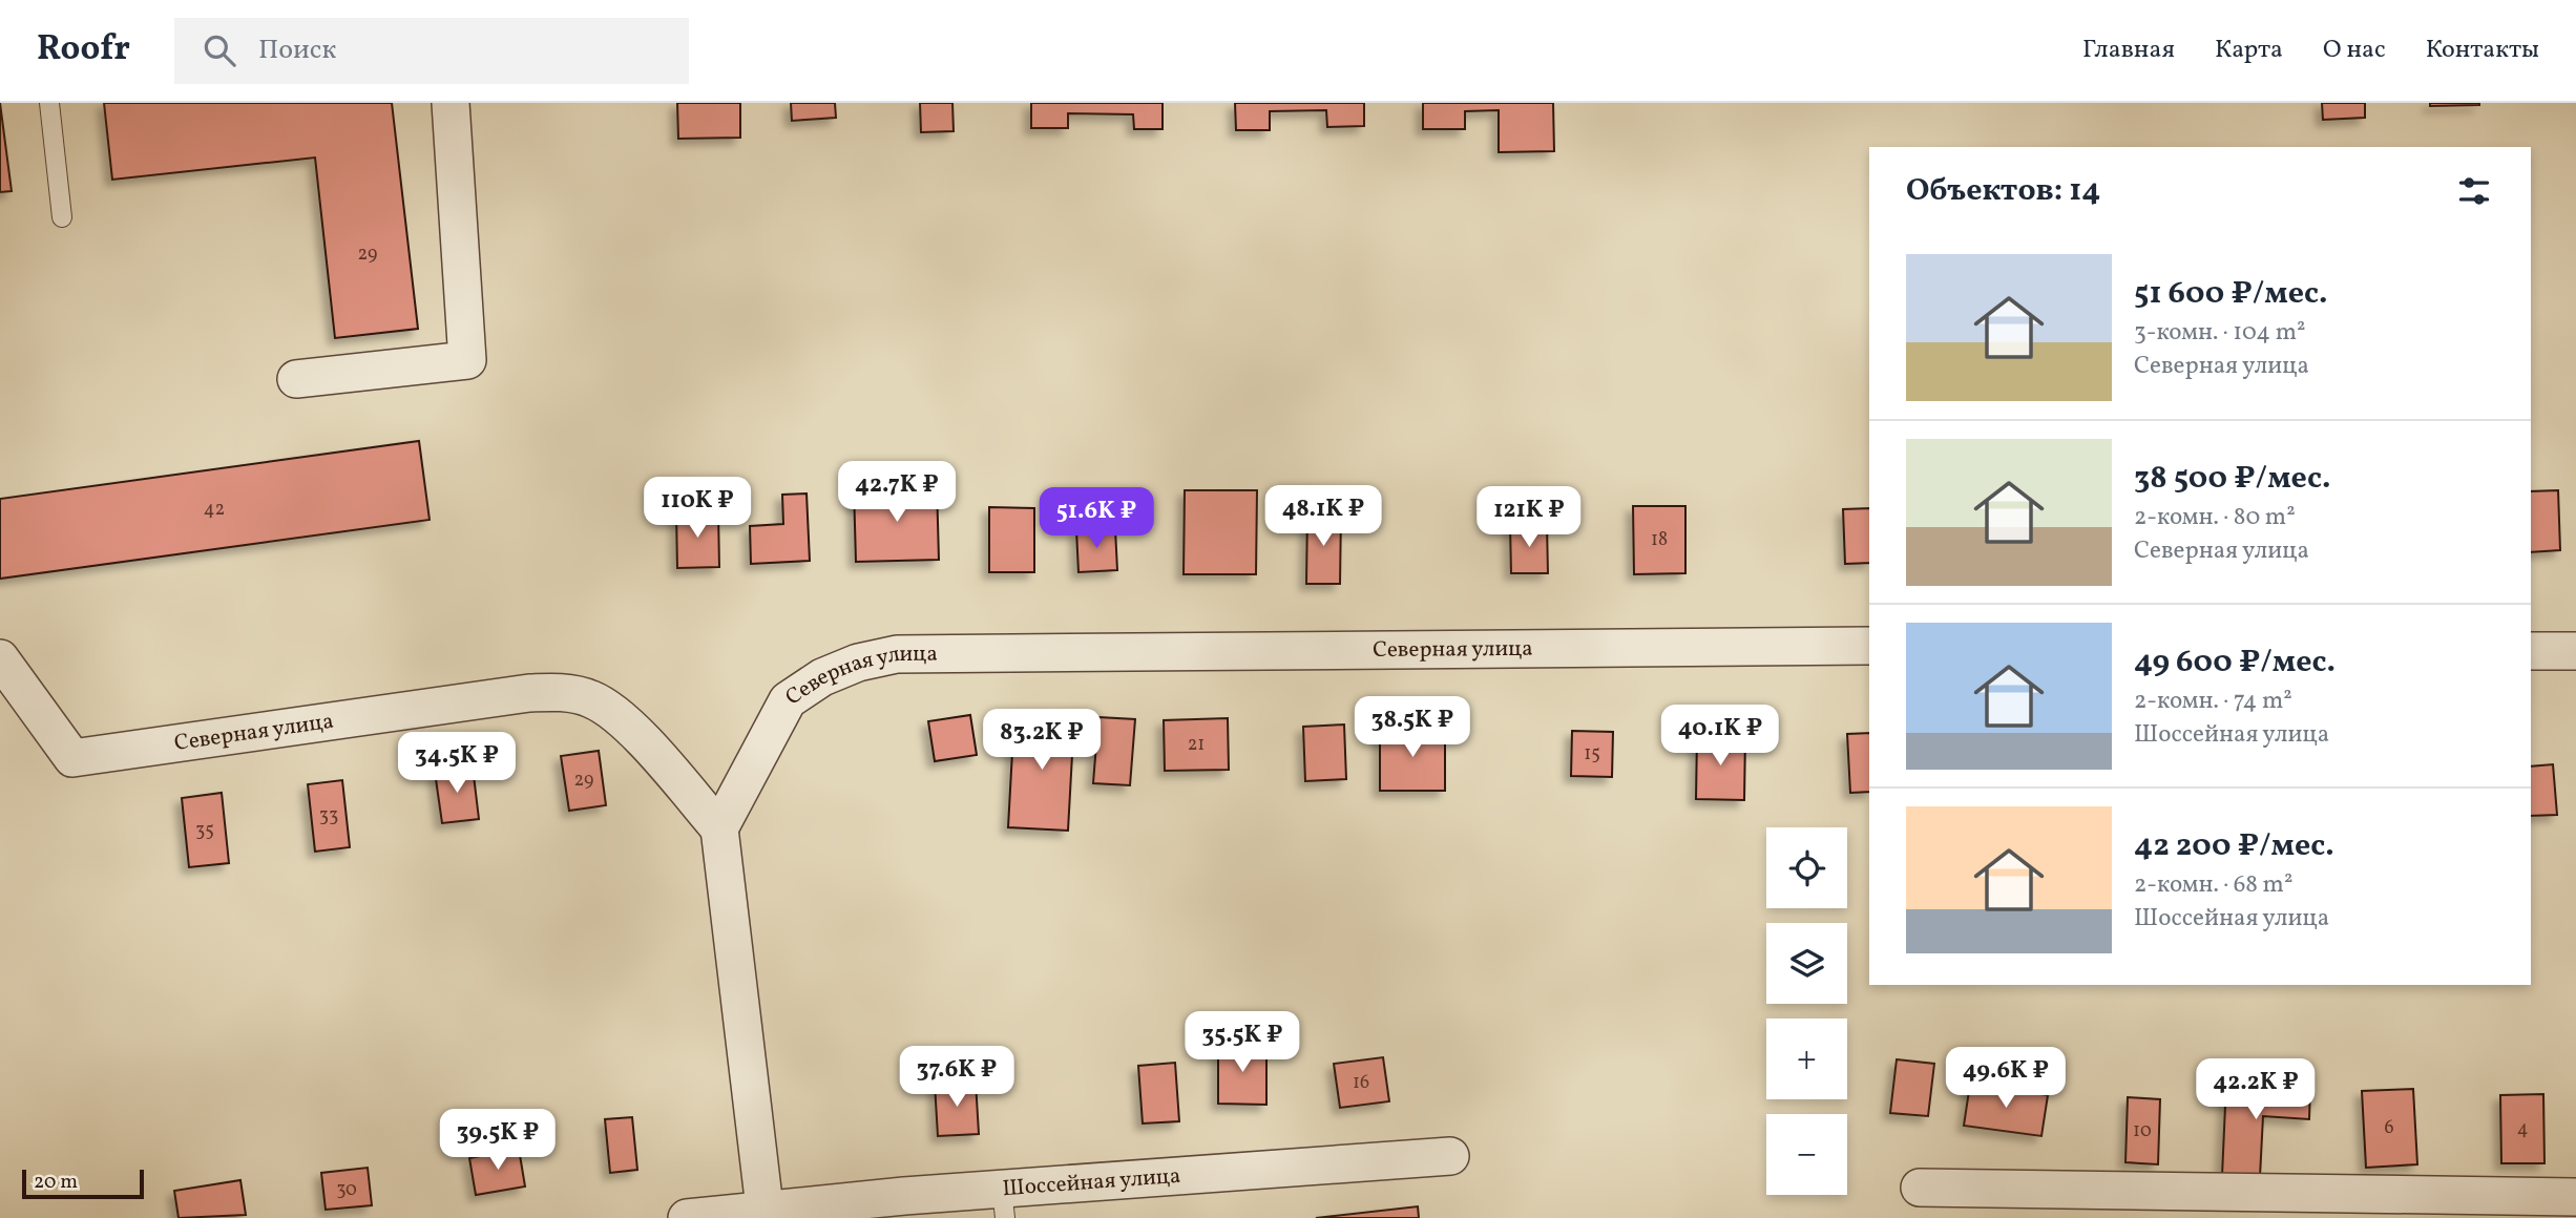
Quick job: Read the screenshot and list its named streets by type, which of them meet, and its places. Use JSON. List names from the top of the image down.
{
  "streets": {
    "street": ["Северная улица", "Шоссейная улица"]
  },
  "house_numbers": [
    "29",
    "42",
    "18",
    "21",
    "15",
    "29",
    "33",
    "35",
    "16",
    "6",
    "4",
    "10",
    "30"
  ],
  "scale_bar": "20 m",
  "page": {
    "header": "Roofr",
    "search": "Поиск",
    "nav": [
      "Главная",
      "Карта",
      "О нас",
      "Контакты"
    ],
    "heading": "Объектов: 14",
    "list": [
      {
        "name": "51 600 ₽/мес.",
        "note": "3-комн. · 104 m² · Северная улица"
      },
      {
        "name": "38 500 ₽/мес.",
        "note": "2-комн. · 80 m² · Северная улица"
      },
      {
        "name": "49 600 ₽/мес.",
        "note": "2-комн. · 74 m² · Шоссейная улица"
      },
      {
        "name": "42 200 ₽/мес.",
        "note": "2-комн. · 68 m² · Шоссейная улица"
      }
    ],
    "price": [
      "42.7K ₽",
      "110K ₽",
      "48.1K ₽",
      "121K ₽",
      "51.6K ₽",
      "38.5K ₽",
      "40.1K ₽",
      "83.2K ₽",
      "34.5K ₽",
      "35.5K ₽",
      "37.6K ₽",
      "49.6K ₽",
      "42.2K ₽",
      "39.5K ₽"
    ],
    "map_buttons": ["+", "−"],
    "scale": "20 m"
  }
}
